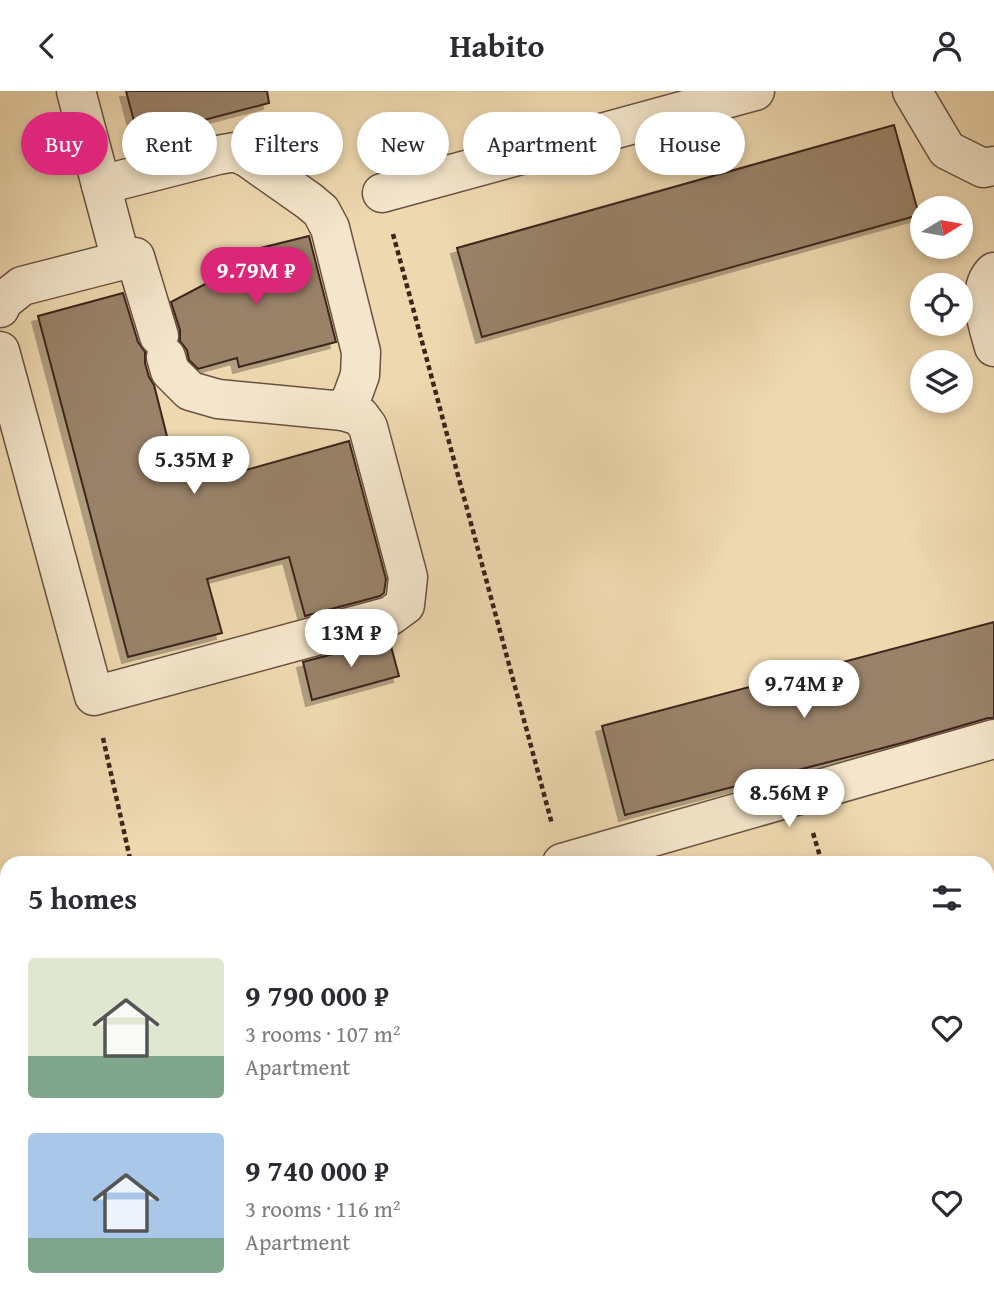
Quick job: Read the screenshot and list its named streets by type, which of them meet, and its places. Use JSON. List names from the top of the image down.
{
  "north": "right",
  "page": {
    "header": "Habito",
    "chip": [
      "Buy",
      "Rent",
      "Filters",
      "New",
      "Apartment",
      "House"
    ],
    "price": [
      "9.79M ₽",
      "5.35M ₽",
      "13M ₽",
      "9.74M ₽",
      "8.56M ₽"
    ],
    "heading": "5 homes",
    "list": [
      {
        "name": "9 790 000 ₽",
        "note": "3 rooms · 107 m² · Apartment"
      },
      {
        "name": "9 740 000 ₽",
        "note": "3 rooms · 116 m² · Apartment"
      }
    ]
  }
}
